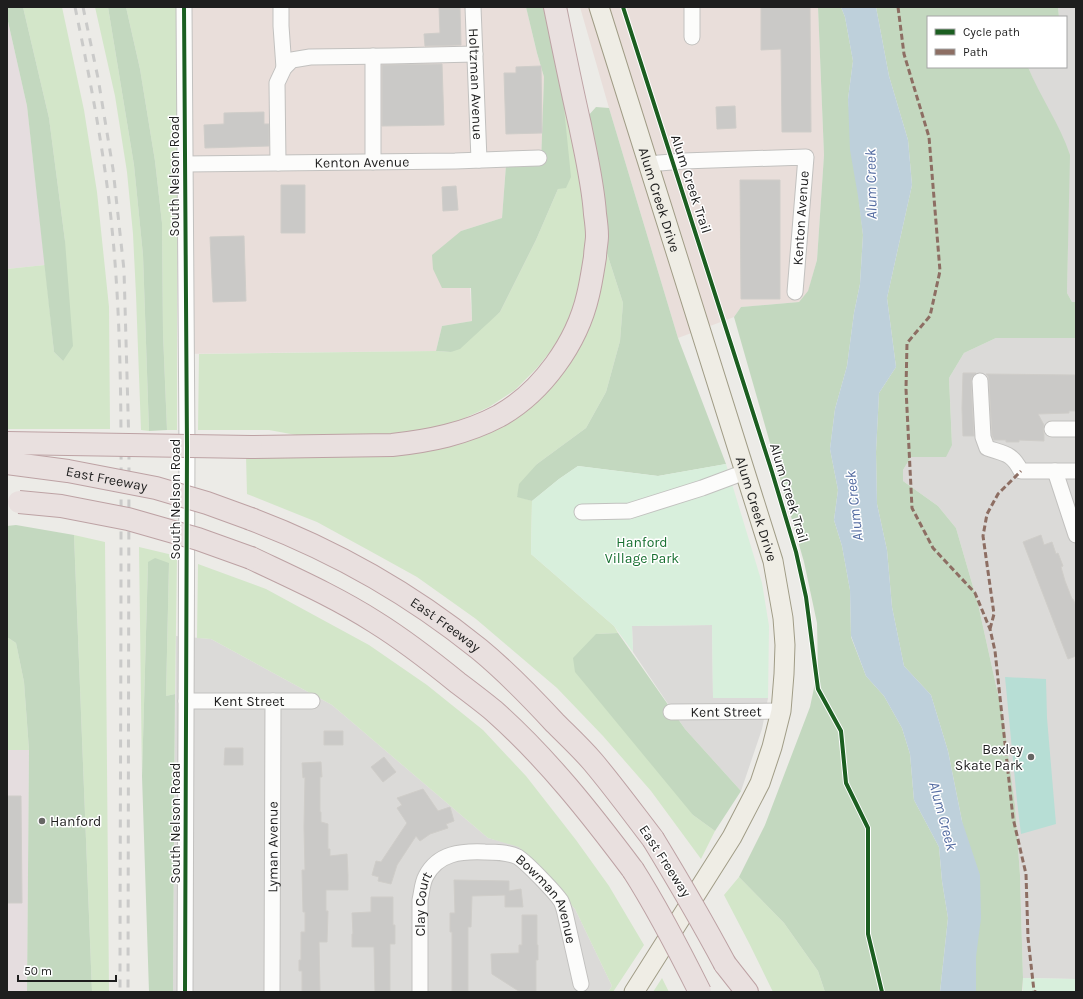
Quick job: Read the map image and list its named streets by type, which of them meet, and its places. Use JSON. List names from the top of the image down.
{
  "streets": {
    "highway": ["East Freeway"],
    "main road": ["Alum Creek Drive"],
    "street": [
      "Holtzman Avenue",
      "Kenton Avenue",
      "South Nelson Road",
      "Kent Street",
      "Lyman Avenue",
      "Bowman Avenue",
      "Clay Court"
    ],
    "cycle path": ["Alum Creek Trail"]
  },
  "crossings": [
    ["Holtzman Avenue", "Kenton Avenue"],
    ["Kenton Avenue", "South Nelson Road"],
    ["Kenton Avenue", "Alum Creek Drive"],
    ["South Nelson Road", "Kent Street"],
    ["Alum Creek Drive", "Kent Street"],
    ["Kent Street", "Lyman Avenue"],
    ["Bowman Avenue", "Clay Court"]
  ],
  "water": ["Alum Creek"],
  "parks": ["Hanford Village Park"],
  "places": ["Bexley Skate Park", "Hanford"],
  "legend": ["Cycle path", "Path"],
  "scale_bar": "50 m"
}
